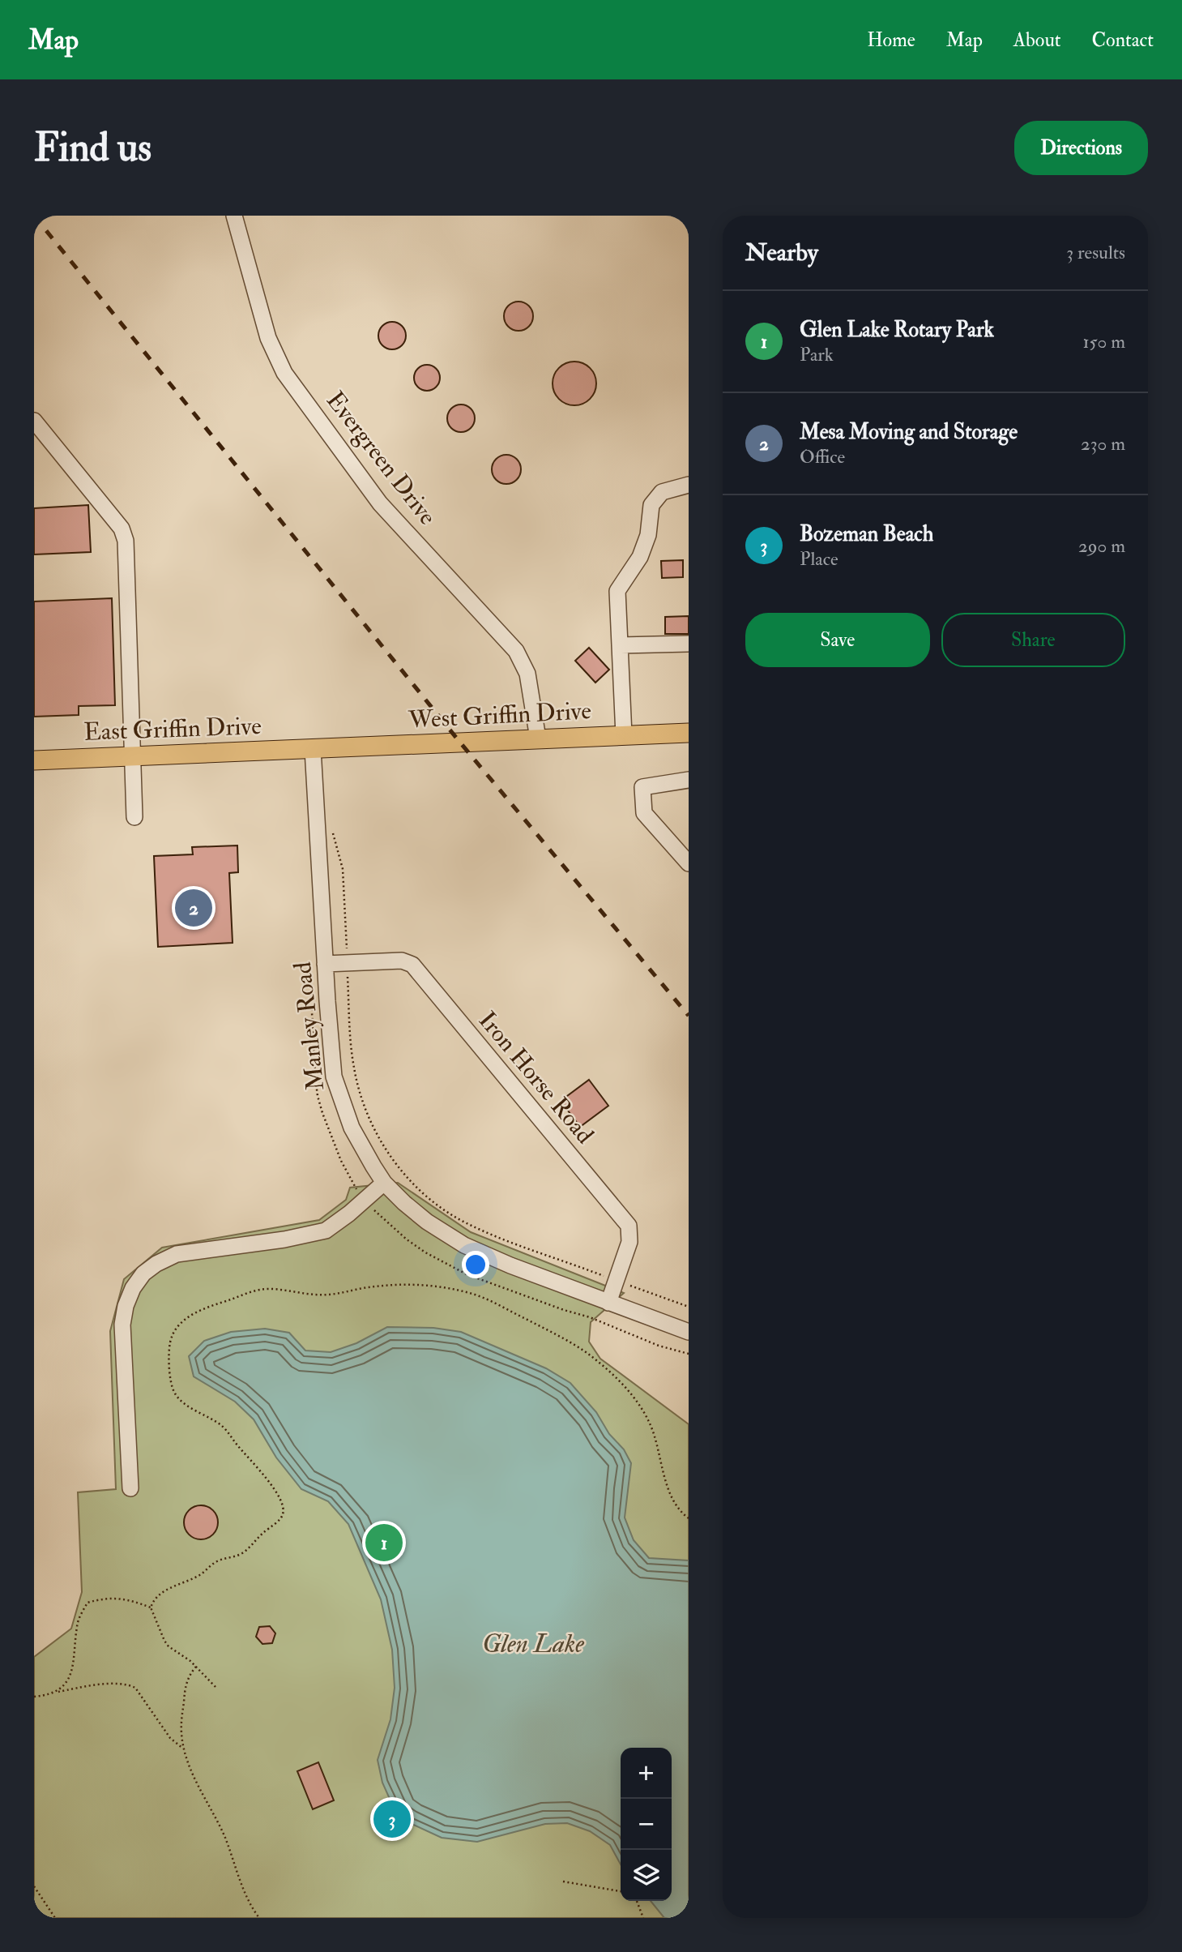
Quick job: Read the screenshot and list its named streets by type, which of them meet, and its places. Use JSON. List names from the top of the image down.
{
  "streets": {
    "main road": ["West Griffin Drive", "East Griffin Drive"],
    "street": ["Evergreen Drive", "Manley Road", "Iron Horse Road"]
  },
  "crossings": [
    ["Evergreen Drive", "West Griffin Drive"],
    ["West Griffin Drive", "East Griffin Drive"],
    ["West Griffin Drive", "Manley Road"],
    ["East Griffin Drive", "Manley Road"],
    ["Manley Road", "Iron Horse Road"]
  ],
  "water": ["Glen Lake"],
  "page": {
    "header": "Map",
    "nav": [
      "Home",
      "Map",
      "About",
      "Contact"
    ],
    "buttons": [
      "Directions",
      ["Save", "Share"]
    ],
    "title": "Find us",
    "heading": ["Nearby", "3 results"],
    "list": [
      {
        "mark": "1",
        "name": "Glen Lake Rotary Park",
        "note": "Park",
        "value": "150 m"
      },
      {
        "mark": "2",
        "name": "Mesa Moving and Storage",
        "note": "Office",
        "value": "230 m"
      },
      {
        "mark": "3",
        "name": "Bozeman Beach",
        "note": "Place",
        "value": "290 m"
      }
    ],
    "pins": ["2", "1", "3"],
    "map_buttons": ["+", "−"]
  }
}
